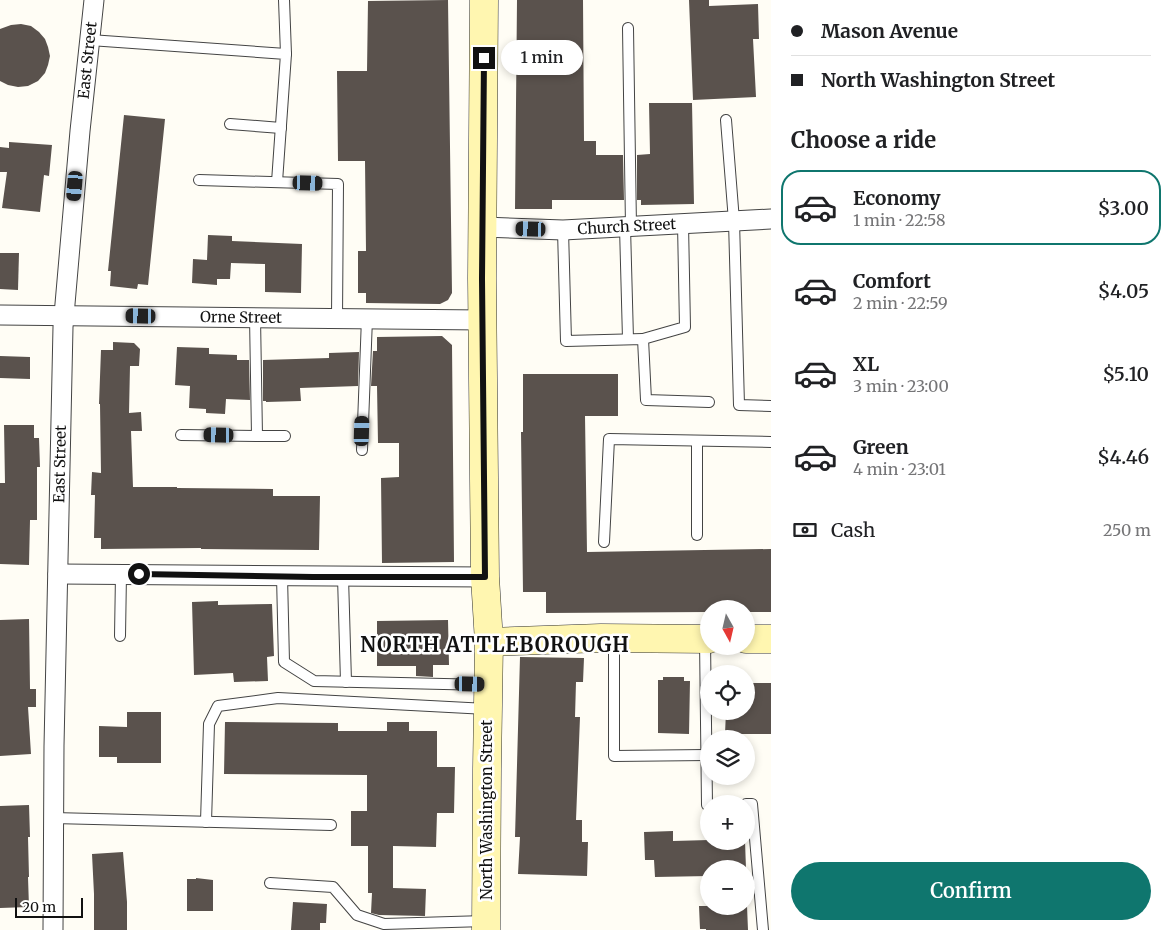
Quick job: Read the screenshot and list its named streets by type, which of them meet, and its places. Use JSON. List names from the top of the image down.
{
  "streets": {
    "main road": ["North Washington Street"],
    "street": ["East Street", "Church Street", "Orne Street"]
  },
  "crossings": [
    ["East Street", "Orne Street"],
    ["Church Street", "North Washington Street"],
    ["Orne Street", "North Washington Street"]
  ],
  "districts": ["NORTH ATTLEBOROUGH"],
  "scale_bar": "20 m",
  "north": "bottom",
  "page": {
    "banner": ["Mason Avenue", "North Washington Street"],
    "bubble": "1 min",
    "heading": "Choose a ride",
    "list": [
      {
        "name": "Economy",
        "note": "1 min · 22:58",
        "value": "$3.00"
      },
      {
        "name": "Comfort",
        "note": "2 min · 22:59",
        "value": "$4.05"
      },
      {
        "name": "XL",
        "note": "3 min · 23:00",
        "value": "$5.10"
      },
      {
        "name": "Green",
        "note": "4 min · 23:01",
        "value": "$4.46"
      }
    ],
    "pay": ["Cash", "250 m"],
    "map_buttons": ["+", "−"],
    "buttons": "Confirm",
    "scale": "20 m"
  }
}
